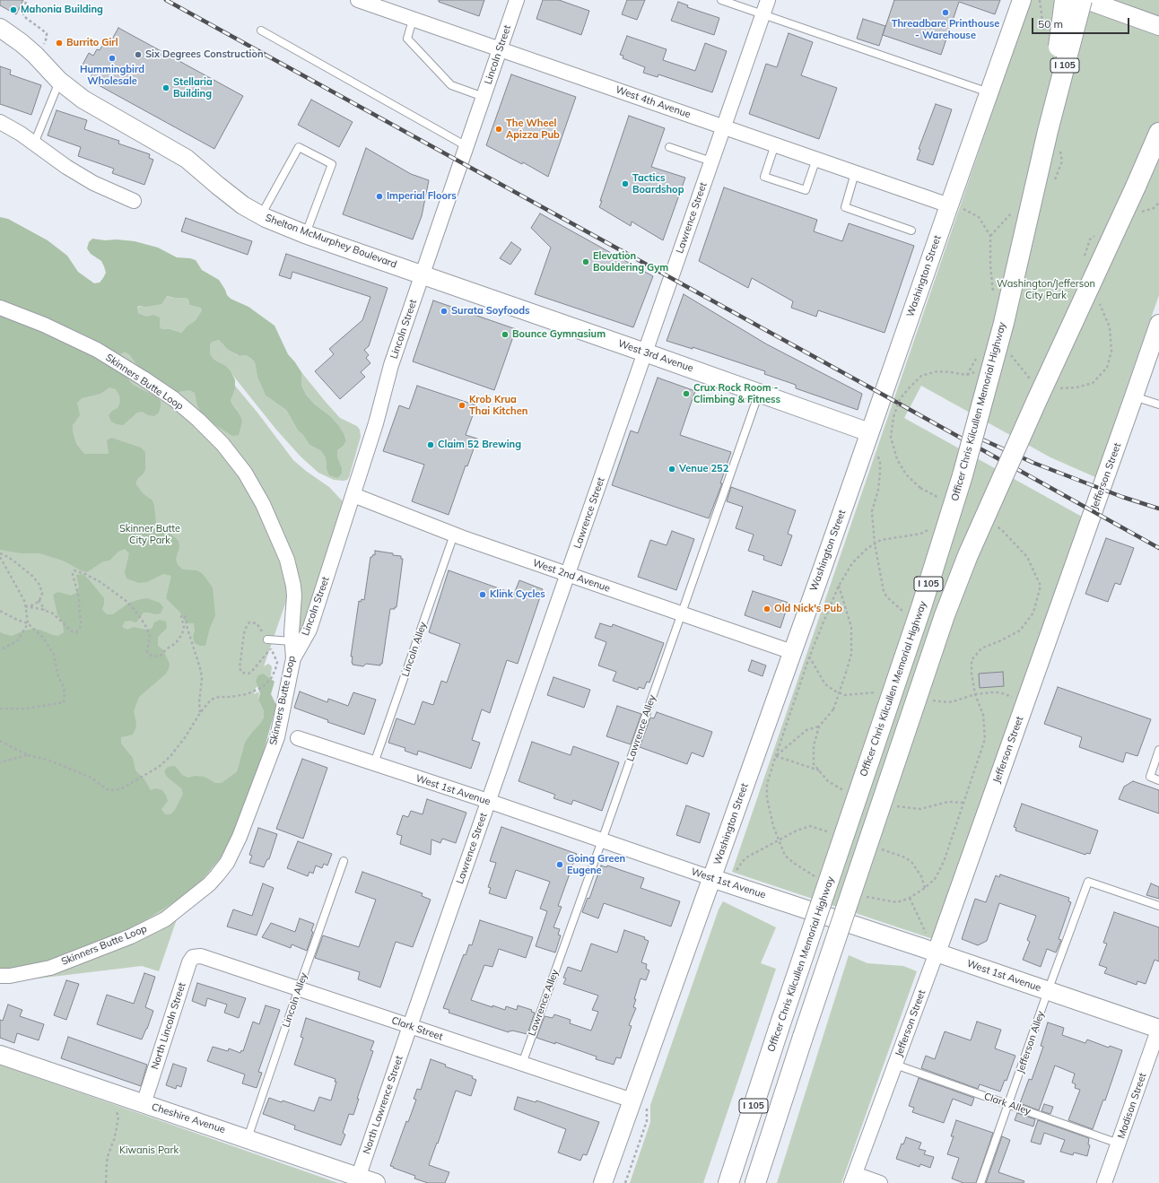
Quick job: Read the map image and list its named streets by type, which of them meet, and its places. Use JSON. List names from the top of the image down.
{
  "streets": {
    "highway": ["I 105", "Officer Chris Kilcullen Memorial Highway"],
    "street": [
      "Lincoln Street",
      "West 4th Avenue",
      "Lawrence Street",
      "Shelton McMurphey Boulevard",
      "Washington Street",
      "West 3rd Avenue",
      "Skinners Butte Loop",
      "Jefferson Street",
      "West 2nd Avenue",
      "West 1st Avenue",
      "North Lincoln Street",
      "Clark Street",
      "North Lawrence Street",
      "Madison Street",
      "Cheshire Avenue"
    ],
    "lane": [
      "Lincoln Alley",
      "Lawrence Alley",
      "Jefferson Alley",
      "Clark Alley"
    ]
  },
  "crossings": [
    ["Lincoln Street", "West 4th Avenue"],
    ["Lincoln Street", "Shelton McMurphey Boulevard"],
    ["Lincoln Street", "West 3rd Avenue"],
    ["Lincoln Street", "Skinners Butte Loop"],
    ["Lincoln Street", "West 2nd Avenue"],
    ["West 4th Avenue", "Lawrence Street"],
    ["West 4th Avenue", "Washington Street"],
    ["Lawrence Street", "West 3rd Avenue"],
    ["Lawrence Street", "West 2nd Avenue"],
    ["Lawrence Street", "West 1st Avenue"],
    ["Lawrence Street", "Clark Street"],
    ["Lawrence Street", "North Lawrence Street"],
    ["Shelton McMurphey Boulevard", "West 3rd Avenue"],
    ["Washington Street", "West 3rd Avenue"],
    ["Washington Street", "West 2nd Avenue"],
    ["Washington Street", "West 1st Avenue"],
    ["Washington Street", "Clark Street"],
    ["West 3rd Avenue", "Lawrence Alley"],
    ["Jefferson Street", "West 1st Avenue"],
    ["Jefferson Street", "Clark Alley"],
    ["West 2nd Avenue", "Lincoln Alley"],
    ["West 2nd Avenue", "Lawrence Alley"],
    ["Lincoln Alley", "West 1st Avenue"],
    ["Lincoln Alley", "Clark Street"],
    ["Lincoln Alley", "Cheshire Avenue"],
    ["Lawrence Alley", "West 1st Avenue"],
    ["Lawrence Alley", "Clark Street"],
    ["West 1st Avenue", "Jefferson Alley"],
    ["West 1st Avenue", "Madison Street"],
    ["North Lincoln Street", "Clark Street"],
    ["North Lincoln Street", "Cheshire Avenue"],
    ["Clark Street", "North Lawrence Street"],
    ["Jefferson Alley", "Clark Alley"],
    ["Clark Alley", "Madison Street"],
    ["North Lawrence Street", "Cheshire Avenue"]
  ],
  "parks": ["Washington/Jefferson City Park", "Skinner Butte City Park", "Kiwanis Park"],
  "places": [
    "Mahonia Building",
    "Threadbare Printhouse - Warehouse",
    "Burrito Girl",
    "Six Degrees Construction",
    "Hummingbird Wholesale",
    "Stellaria Building",
    "The Wheel Apizza Pub",
    "Tactics Boardshop",
    "Imperial Floors",
    "Elevation Bouldering Gym",
    "Surata Soyfoods",
    "Bounce Gymnasium",
    "Crux Rock Room - Climbing & Fitness",
    "Krob Krua Thai Kitchen",
    "Claim 52 Brewing",
    "Venue 252",
    "Klink Cycles",
    "Old Nick's Pub",
    "Going Green Eugene"
  ],
  "scale_bar": "50 m"
}
